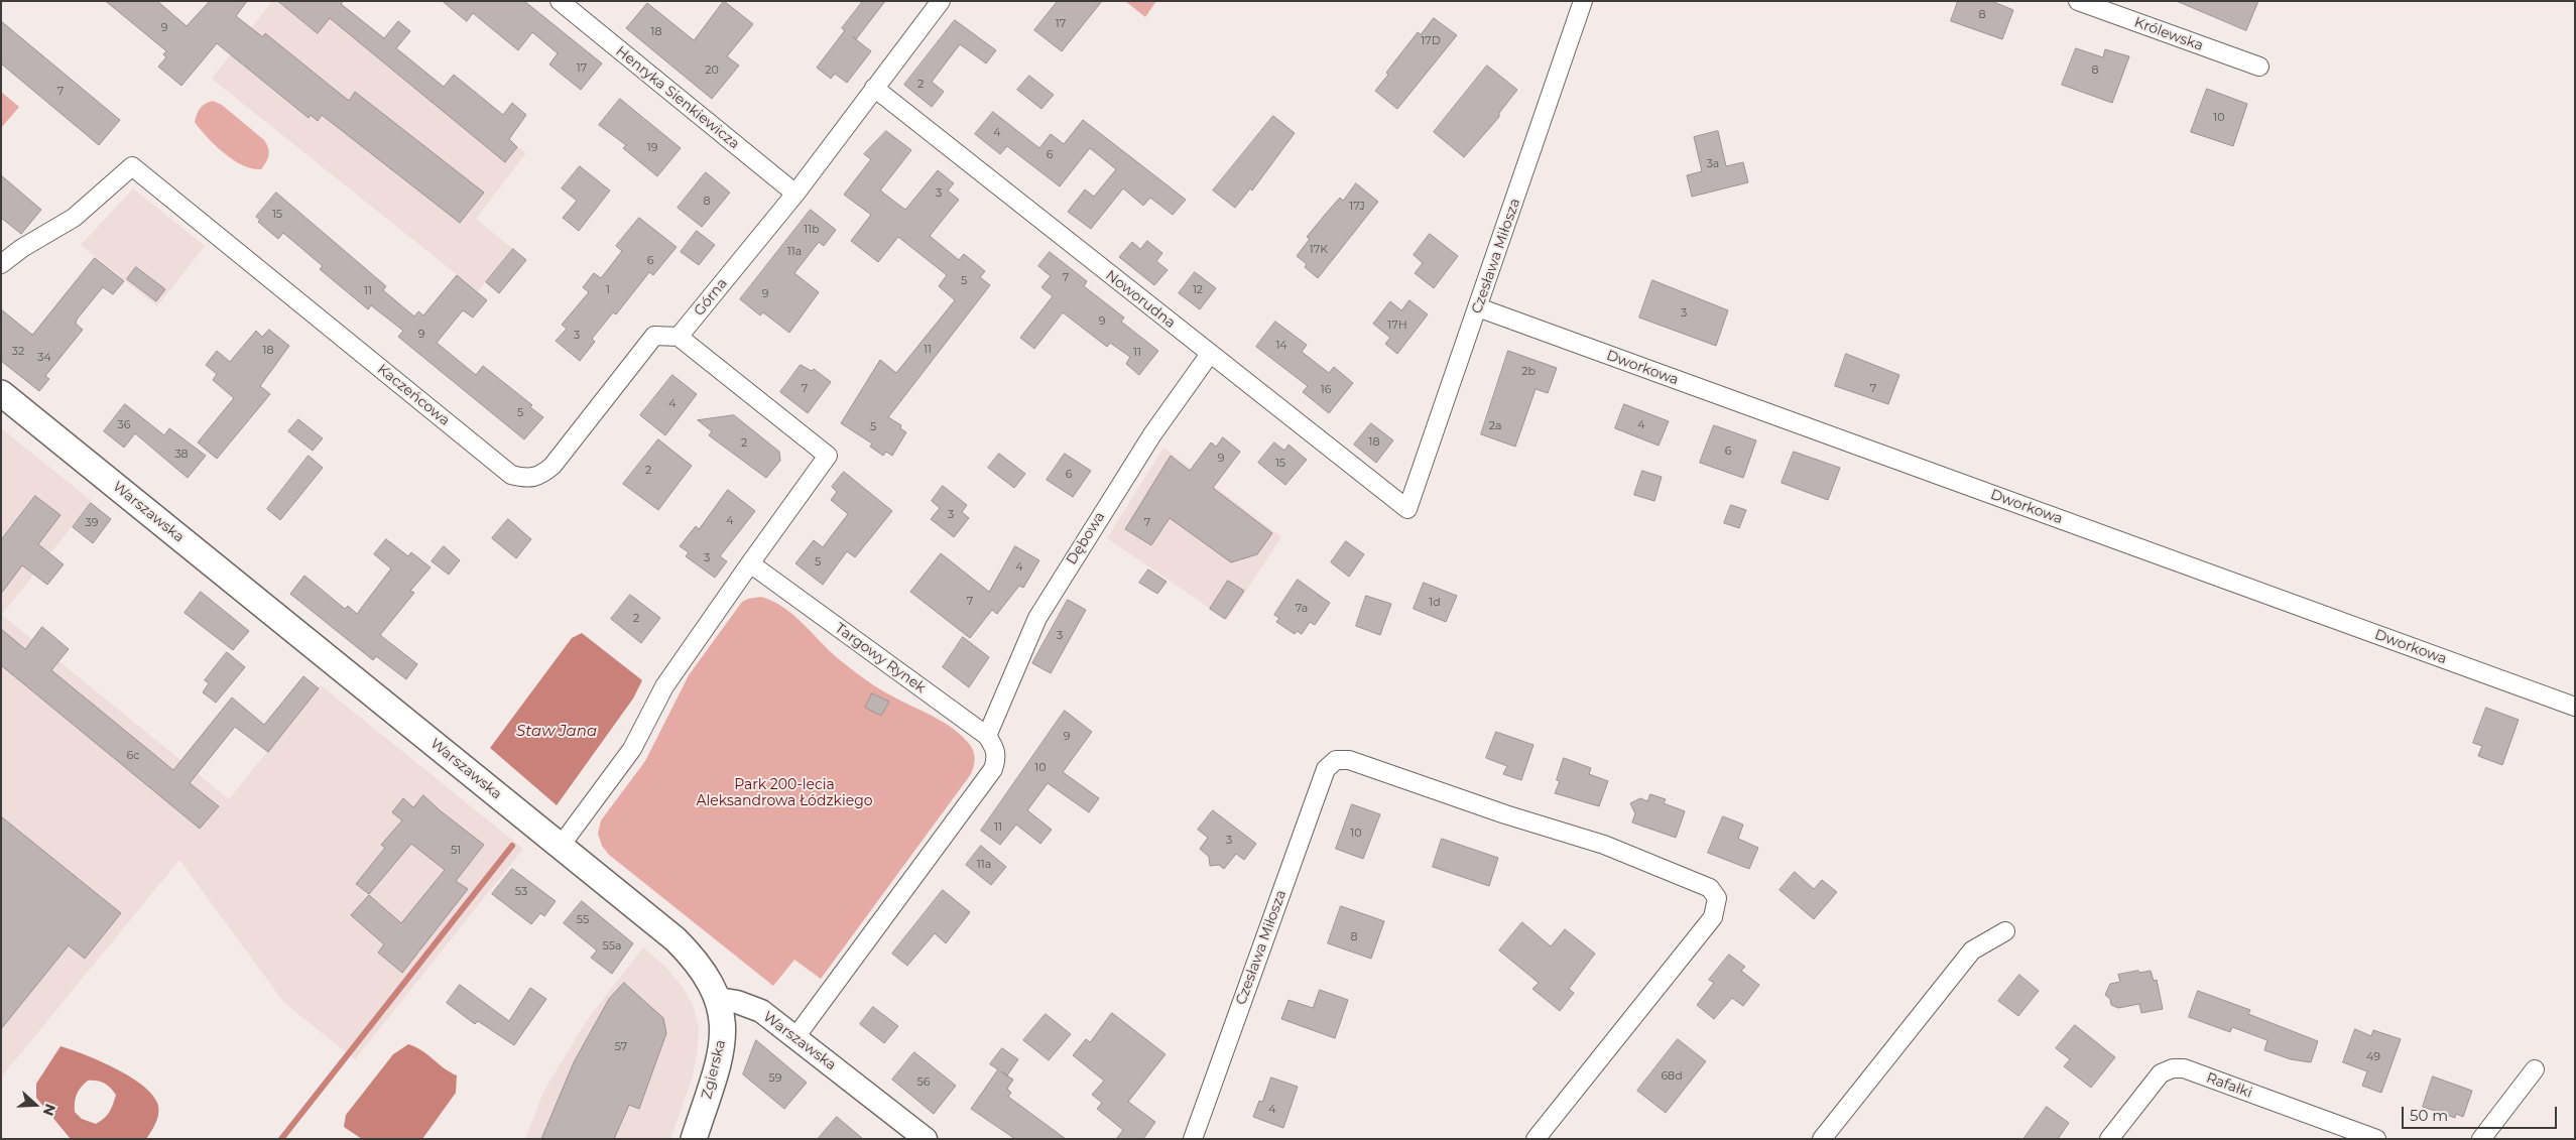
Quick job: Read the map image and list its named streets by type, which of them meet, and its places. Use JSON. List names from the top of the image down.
{
  "streets": {
    "main road": ["Warszawska", "Zgierska"],
    "street": [
      "Królewska",
      "Henryka Sienkiewicza",
      "Czesława Miłosza",
      "Górna",
      "Noworudna",
      "Dworkowa",
      "Kaczeńcowa",
      "Dębowa",
      "Targowy Rynek",
      "Rafałki"
    ]
  },
  "crossings": [
    ["Henryka Sienkiewicza", "Górna"],
    ["Czesława Miłosza", "Noworudna"],
    ["Czesława Miłosza", "Dworkowa"],
    ["Górna", "Noworudna"],
    ["Górna", "Kaczeńcowa"],
    ["Noworudna", "Dębowa"],
    ["Warszawska", "Zgierska"],
    ["Dębowa", "Targowy Rynek"]
  ],
  "water": ["Staw Jana"],
  "parks": ["Park 200-lecia Aleksandrowa Łódzkiego"],
  "house_numbers": [
    "8",
    "17",
    "9",
    "18",
    "17D",
    "17",
    "20",
    "8",
    "2",
    "7",
    "10",
    "4",
    "19",
    "6",
    "3a",
    "3",
    "8",
    "17J",
    "15",
    "11b",
    "17K",
    "11a",
    "6",
    "7",
    "5",
    "1",
    "12",
    "11",
    "9",
    "3",
    "9",
    "17H",
    "9",
    "3",
    "14",
    "11",
    "18",
    "32",
    "11",
    "34",
    "2b",
    "7",
    "7",
    "16",
    "4",
    "5",
    "36",
    "4",
    "2a",
    "5",
    "18",
    "2",
    "6",
    "38",
    "9",
    "15",
    "2",
    "6",
    "3",
    "4",
    "39",
    "7",
    "3",
    "5",
    "4",
    "7",
    "1d",
    "7a",
    "2",
    "3",
    "9",
    "6c",
    "10",
    "11",
    "10",
    "3",
    "51",
    "11a",
    "53",
    "55",
    "8",
    "55a",
    "57",
    "49",
    "68d",
    "59",
    "56",
    "4"
  ],
  "scale_bar": "50 m",
  "north": "right"
}
